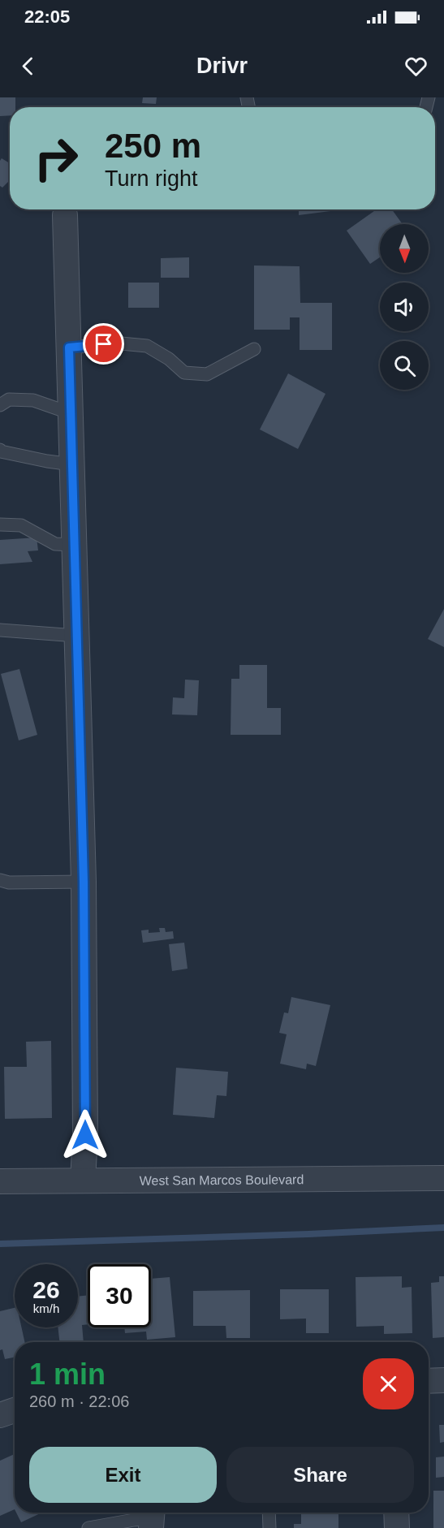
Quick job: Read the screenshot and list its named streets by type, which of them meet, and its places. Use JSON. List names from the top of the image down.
{
  "streets": {
    "street": ["West San Marcos Boulevard"]
  },
  "north": "bottom",
  "page": {
    "status": "22:05",
    "header": "Drivr",
    "turn": ["250 m", "Turn right"],
    "speed": "26 km/h",
    "limit": "30",
    "heading": ["1 min", "260 m · 22:06"],
    "buttons": ["Exit", "Share"]
  }
}
